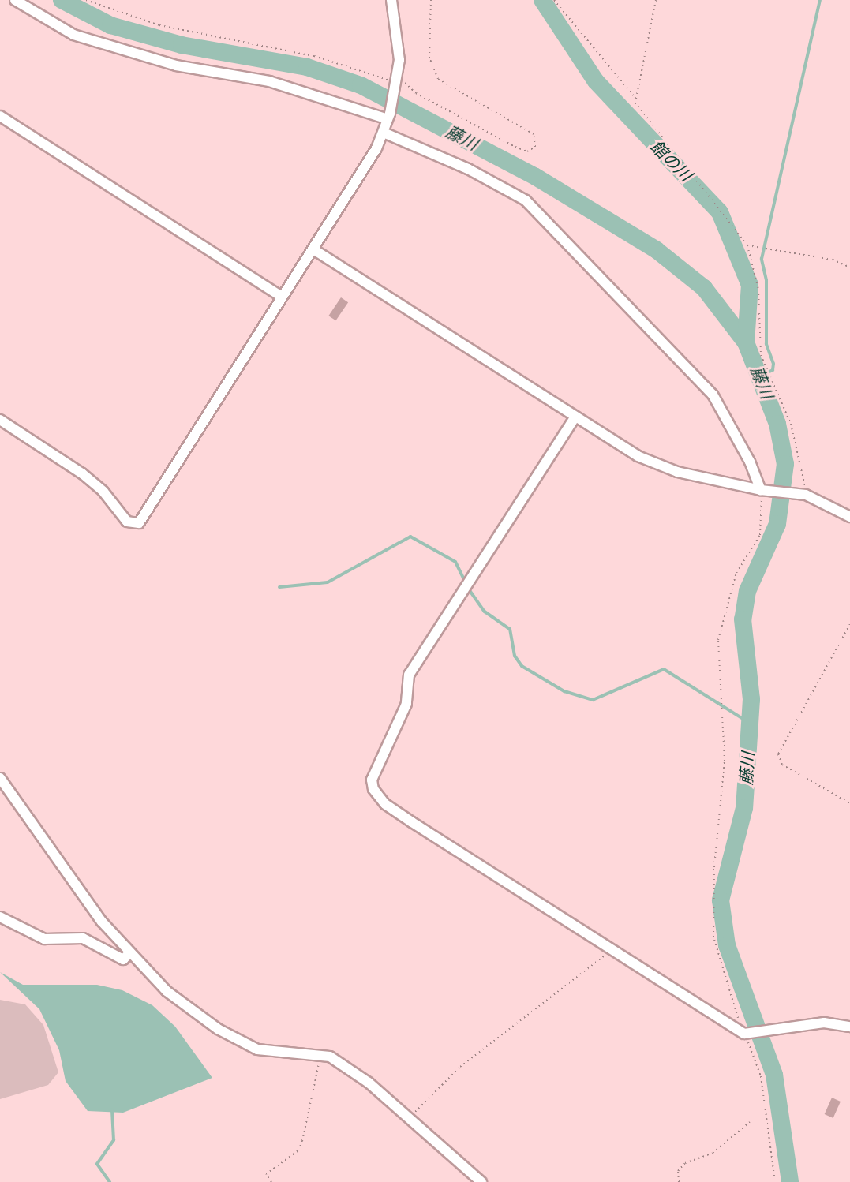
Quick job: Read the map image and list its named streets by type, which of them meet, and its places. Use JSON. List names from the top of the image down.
{
  "water": ["藤川", "館の川"]
}
